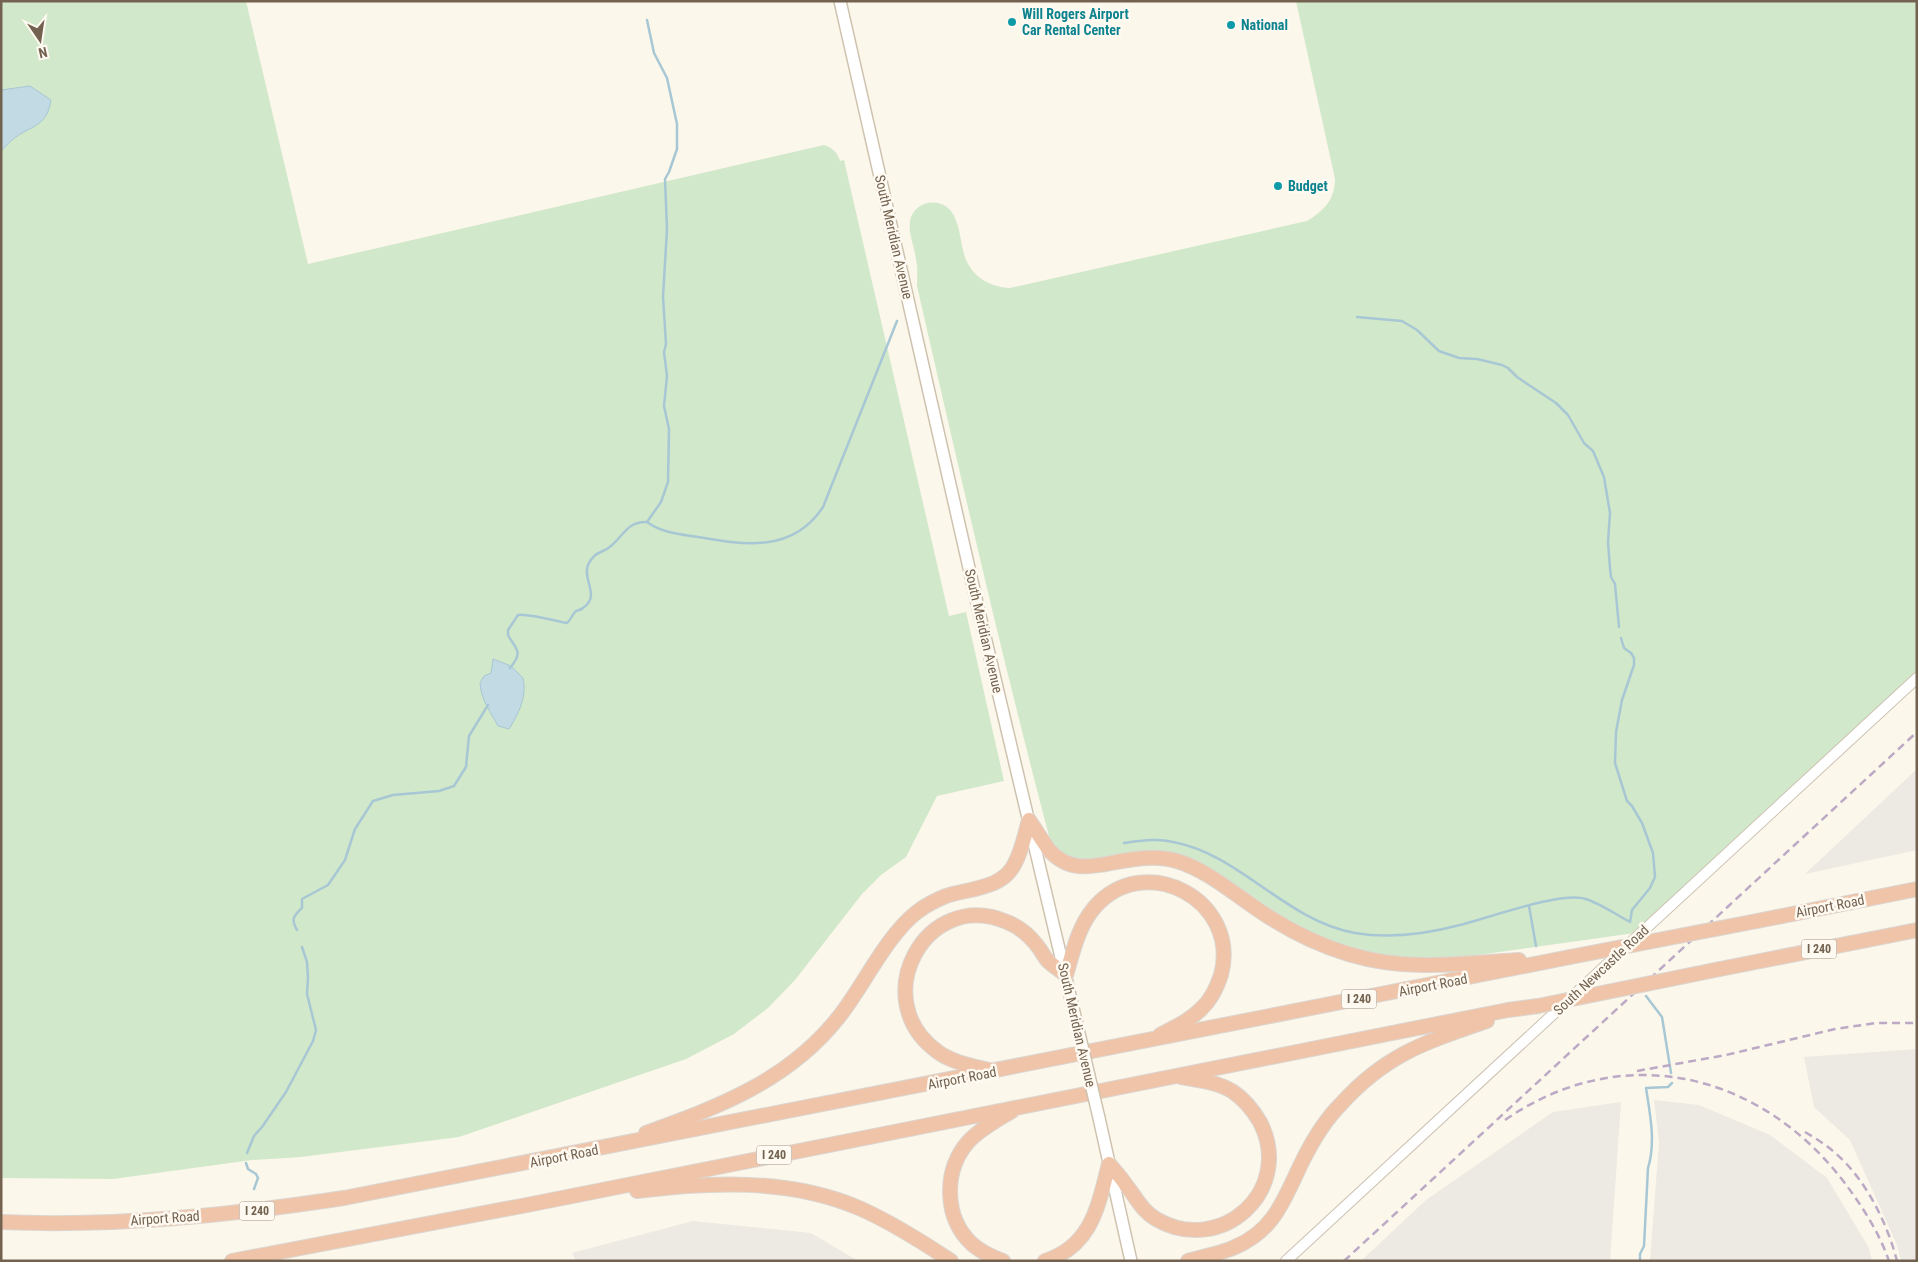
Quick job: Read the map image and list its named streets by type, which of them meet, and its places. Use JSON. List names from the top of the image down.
{
  "streets": {
    "highway": ["Airport Road", "I 240"],
    "main road": ["South Meridian Avenue"],
    "street": ["South Newcastle Road"]
  },
  "places": ["Will Rogers Airport Car Rental Center", "National", "Budget"],
  "north": "bottom"
}
